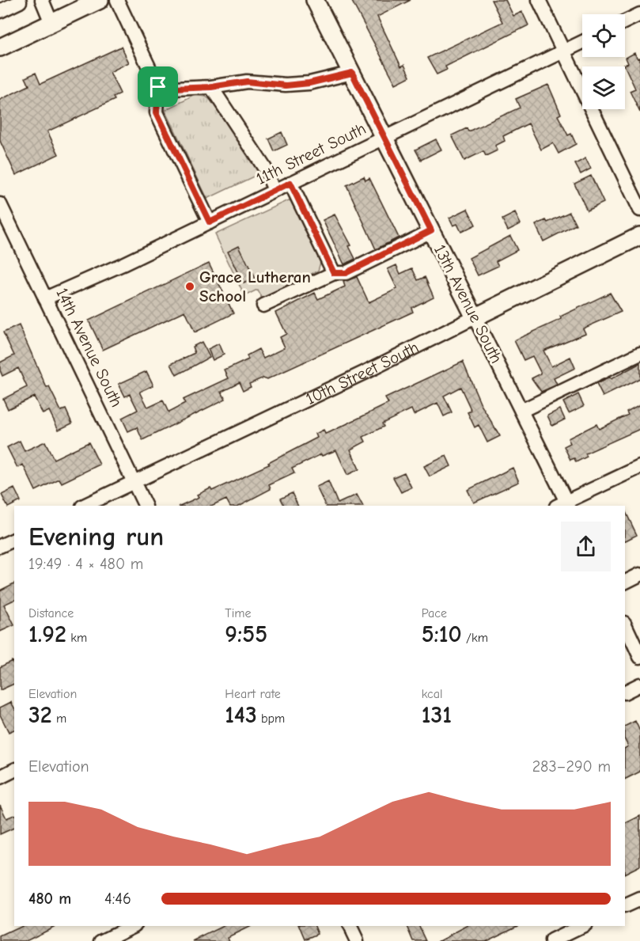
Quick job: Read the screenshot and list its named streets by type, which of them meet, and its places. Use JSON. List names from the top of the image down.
{
  "streets": {
    "main road": ["13th Avenue South", "10th Street South"],
    "street": ["11th Street South", "14th Avenue South"]
  },
  "crossings": [
    ["11th Street South", "13th Avenue South"],
    ["11th Street South", "14th Avenue South"],
    ["13th Avenue South", "10th Street South"],
    ["14th Avenue South", "10th Street South"]
  ],
  "places": ["Grace Lutheran School"],
  "page": {
    "heading": ["Evening run", "19:49 · 4 × 480 m"],
    "stats": [
      ["Distance", "1.92 km"],
      ["Time", "9:55"],
      ["Pace", "5:10 /km"],
      ["Elevation", "32 m"],
      ["Heart rate", "143 bpm"],
      ["kcal", "131"]
    ],
    "chart": ["Elevation", "283–290 m"],
    "list": [
      {
        "name": "480 m",
        "note": "4:46"
      }
    ]
  }
}
